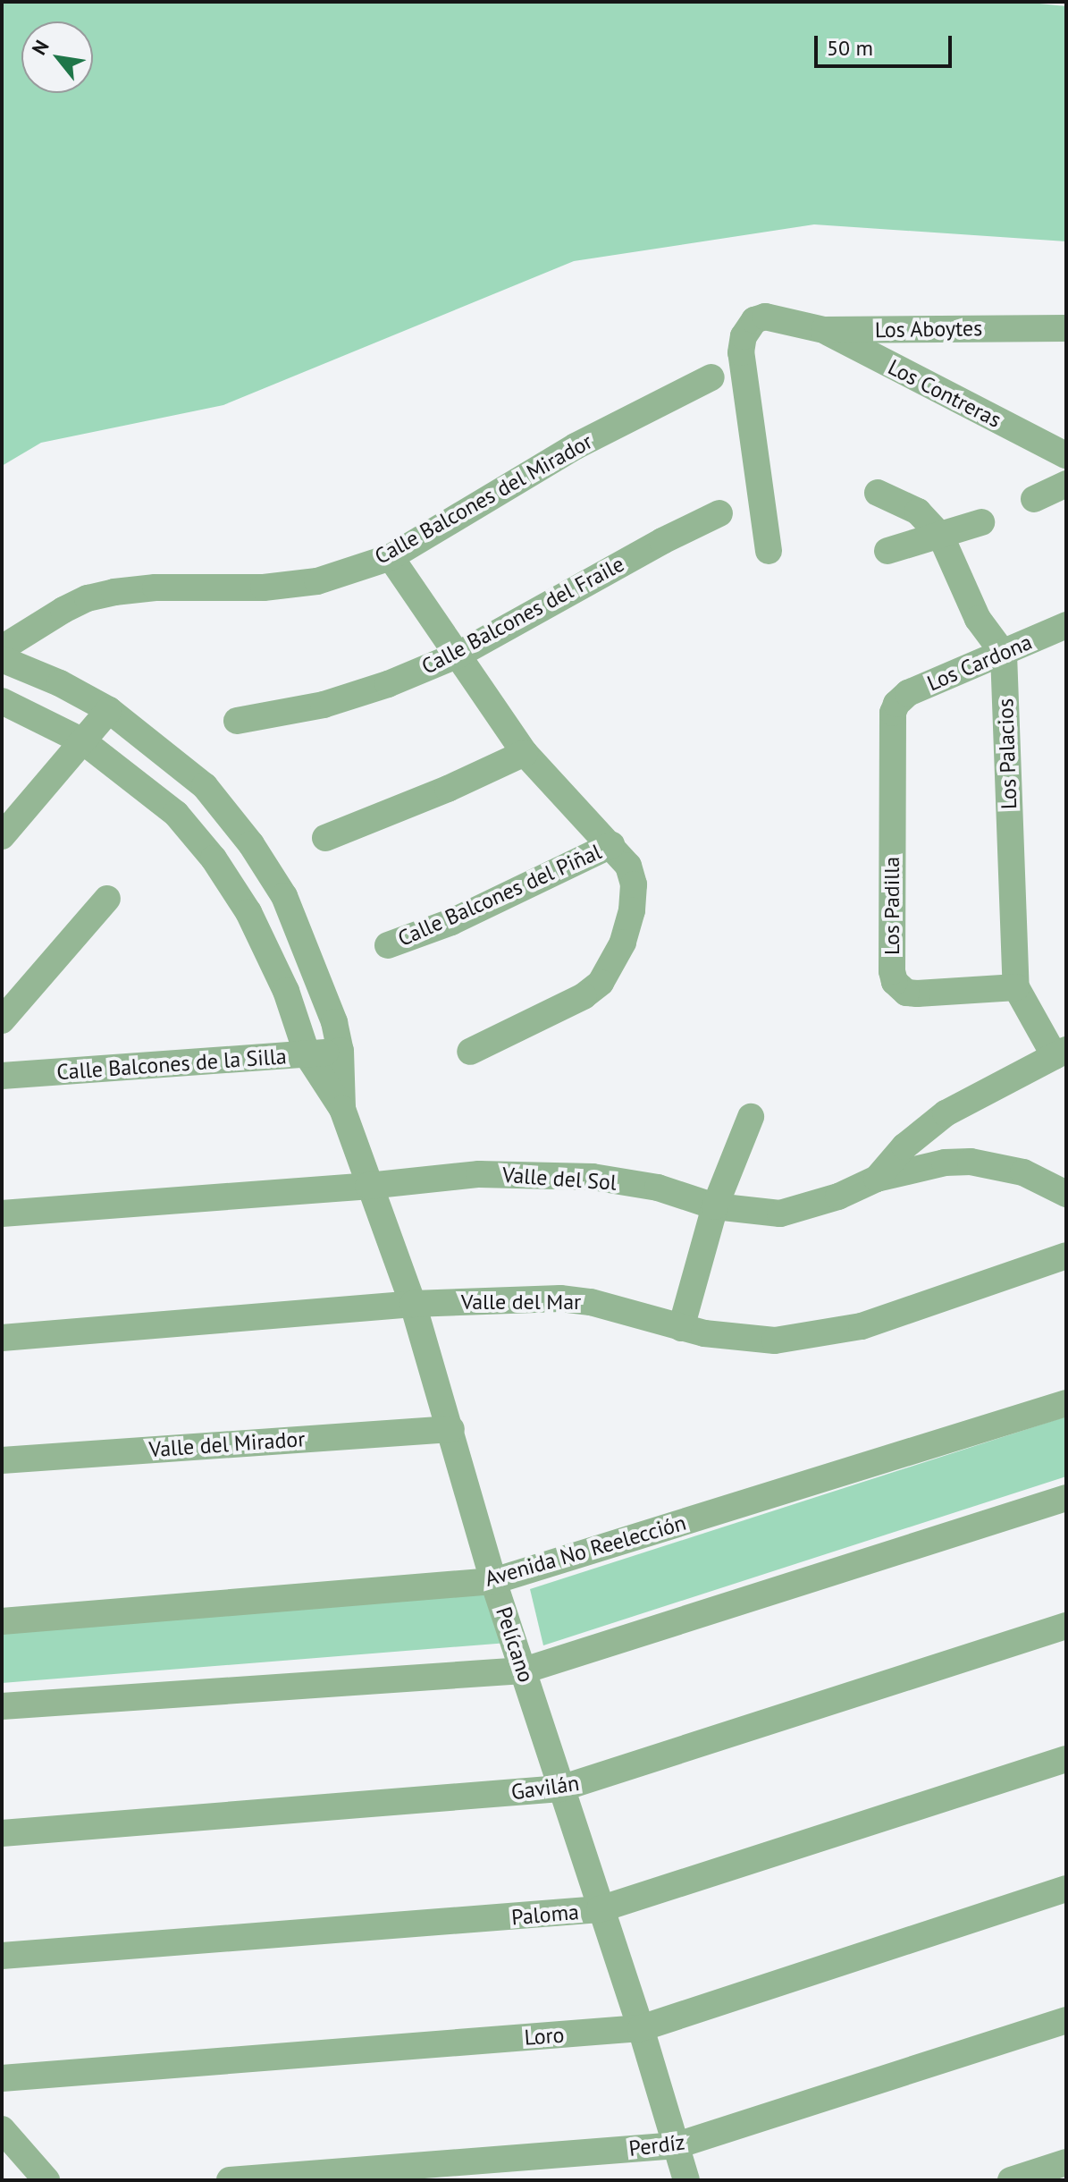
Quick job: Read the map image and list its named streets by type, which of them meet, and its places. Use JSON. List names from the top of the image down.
{
  "streets": {
    "street": [
      "Los Aboytes",
      "Los Contreras",
      "Calle Balcones del Mirador",
      "Calle Balcones del Fraile",
      "Los Cardona",
      "Los Palacios",
      "Calle Balcones del Piñal",
      "Los Padilla",
      "Calle Balcones de la Silla",
      "Valle del Sol",
      "Valle del Mar",
      "Valle del Mirador",
      "Avenida No Reelección",
      "Pelícano",
      "Gavilán",
      "Paloma",
      "Loro",
      "Perdíz"
    ]
  },
  "crossings": [
    ["Los Aboytes", "Los Contreras"],
    ["Los Cardona", "Los Palacios"],
    ["Los Cardona", "Los Padilla"],
    ["Los Palacios", "Los Padilla"],
    ["Los Palacios", "Valle del Sol"],
    ["Calle Balcones de la Silla", "Pelícano"],
    ["Valle del Sol", "Pelícano"],
    ["Valle del Mar", "Pelícano"],
    ["Valle del Mirador", "Pelícano"],
    ["Avenida No Reelección", "Pelícano"],
    ["Pelícano", "Gavilán"],
    ["Pelícano", "Paloma"],
    ["Pelícano", "Loro"],
    ["Pelícano", "Perdíz"]
  ],
  "scale_bar": "50 m",
  "north": "top left"
}
